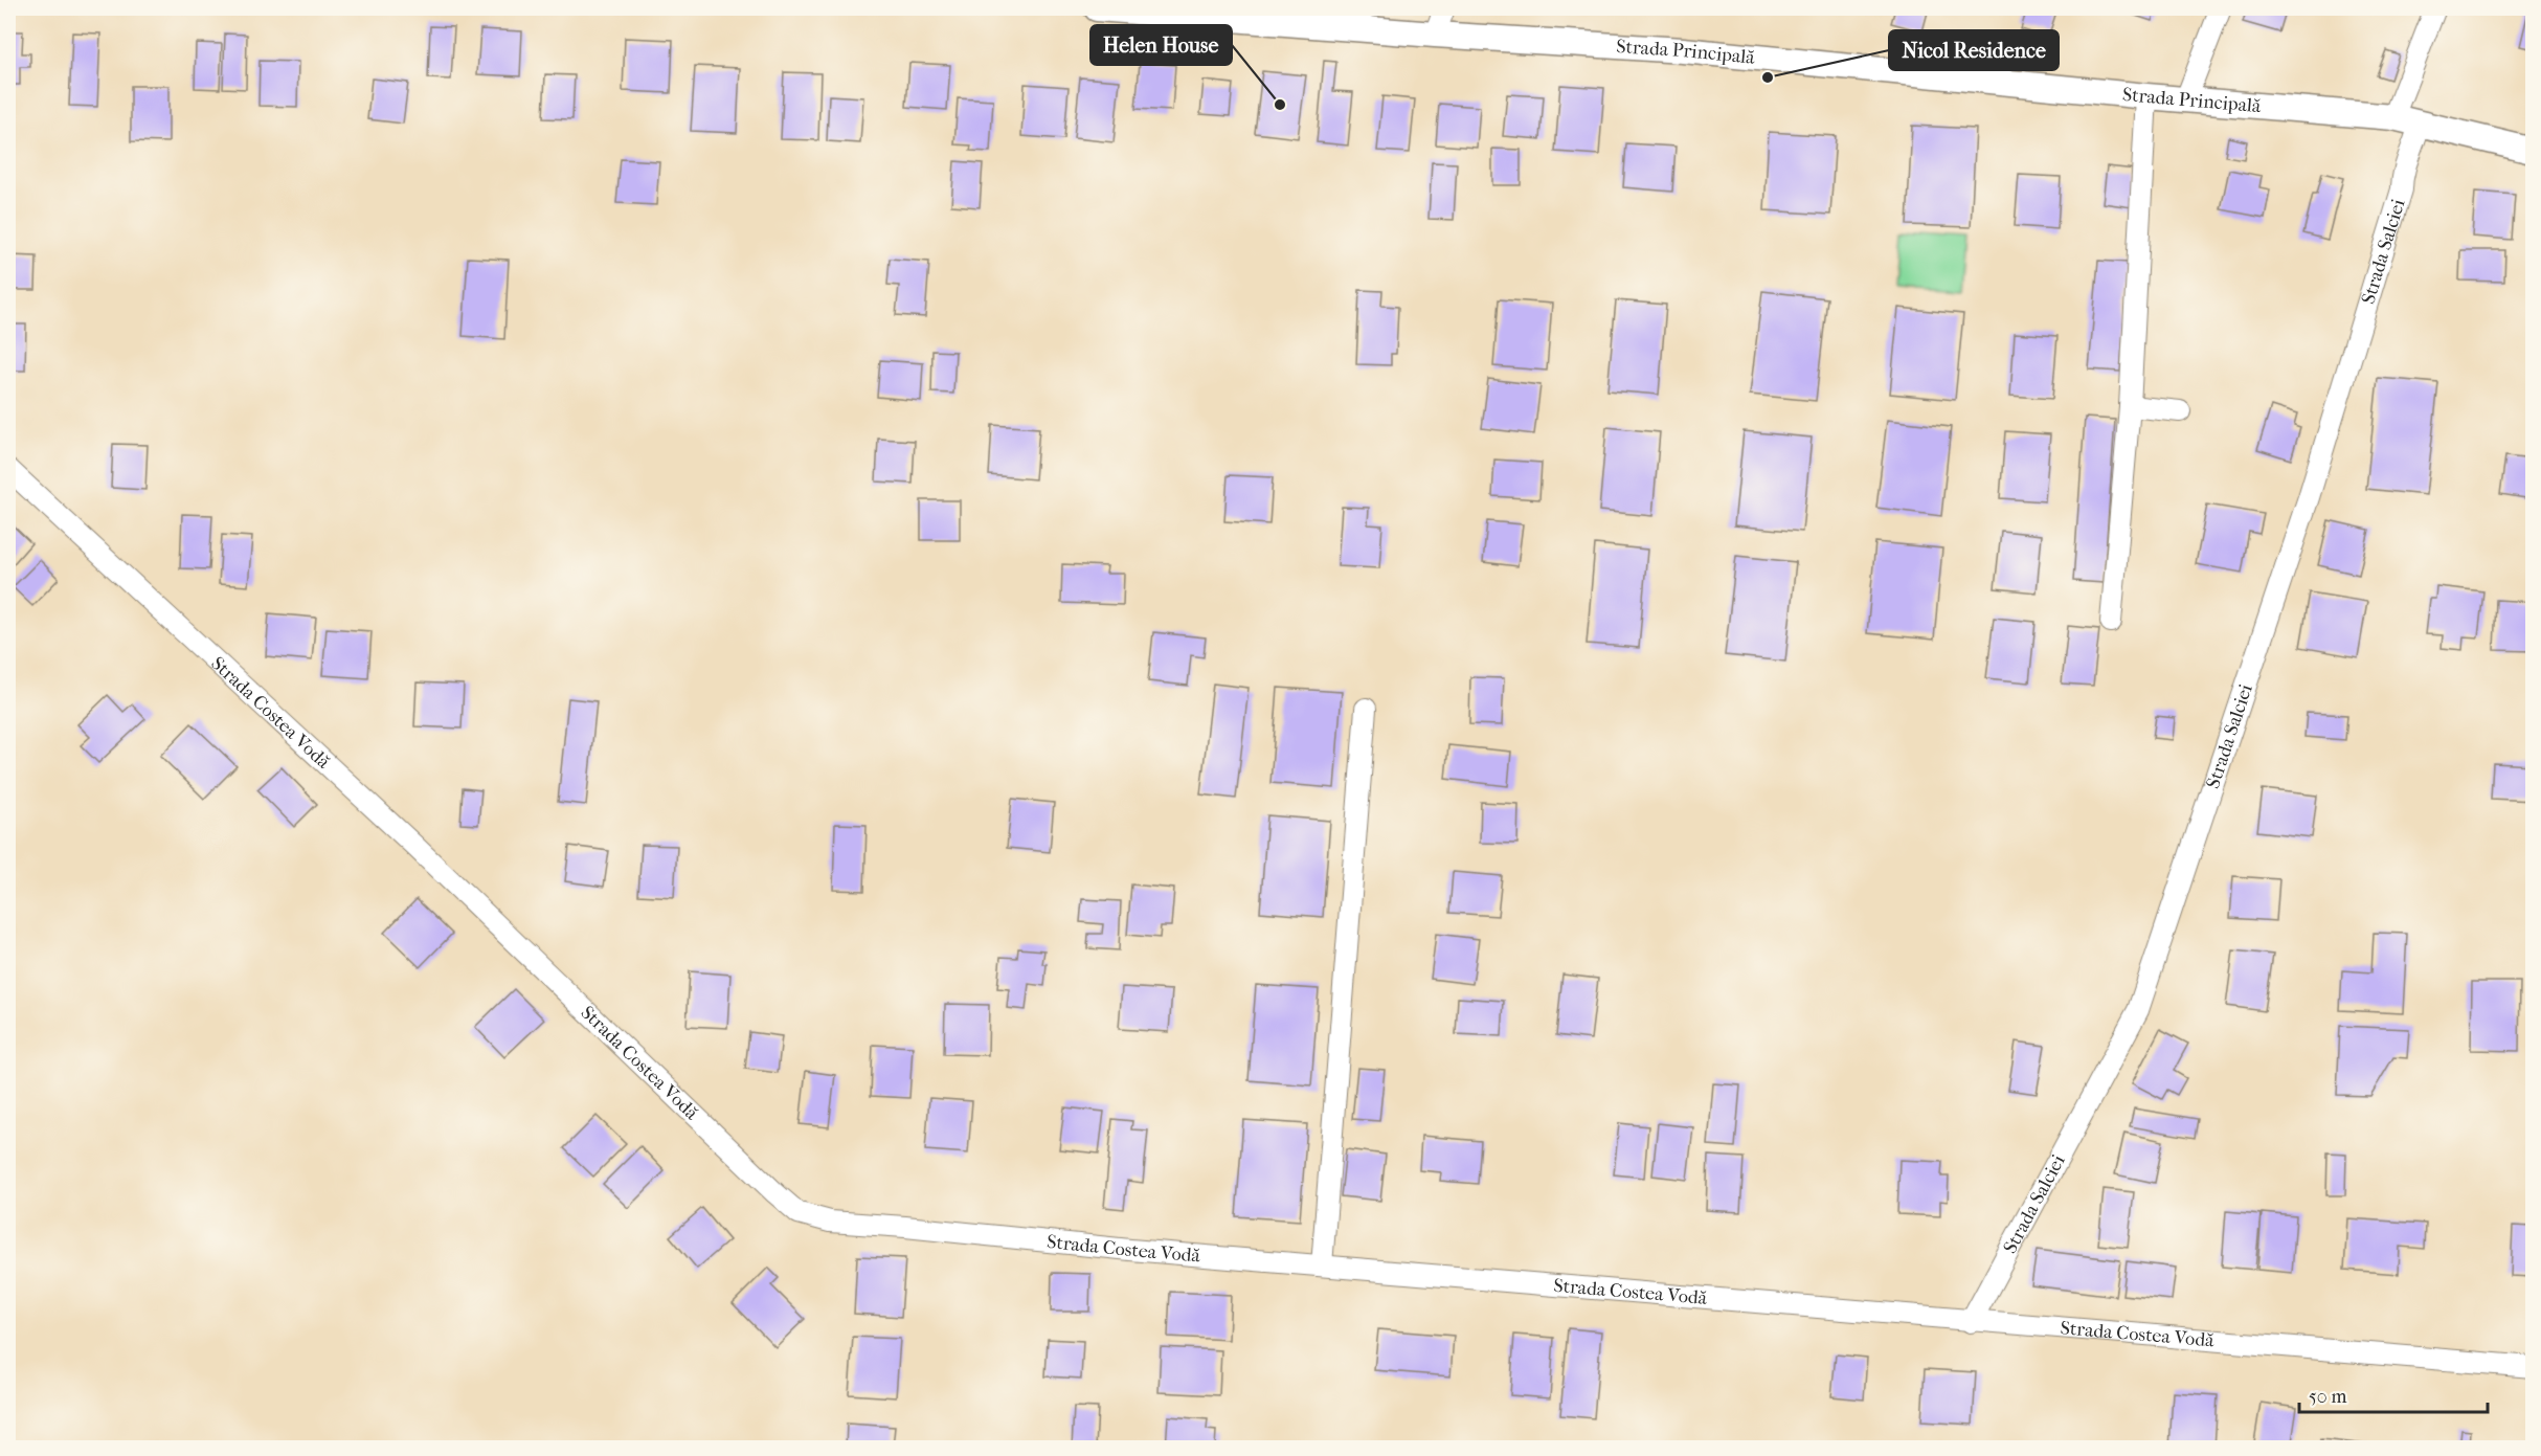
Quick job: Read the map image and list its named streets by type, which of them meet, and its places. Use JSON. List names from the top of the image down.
{
  "streets": {
    "street": ["Strada Principală", "Strada Salciei", "Strada Costea Vodă"]
  },
  "crossings": [
    ["Strada Principală", "Strada Salciei"],
    ["Strada Salciei", "Strada Costea Vodă"]
  ],
  "places": ["Nicol Residence", "Helen House"],
  "scale_bar": "50 m"
}
